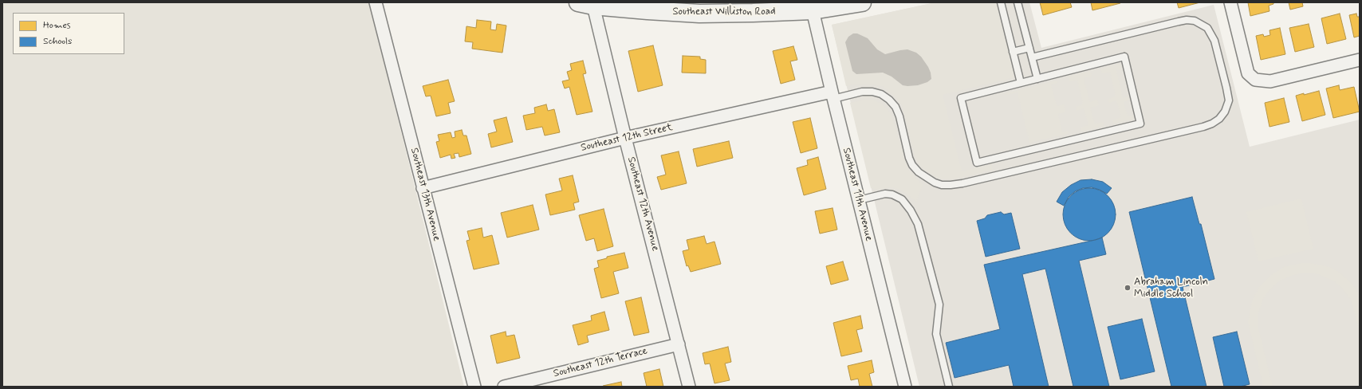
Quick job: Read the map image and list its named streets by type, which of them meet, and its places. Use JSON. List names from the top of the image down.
{
  "streets": {
    "highway": ["Southeast Williston Road"],
    "street": [
      "Southeast 12th Street",
      "Southeast 13th Avenue",
      "Southeast 11th Avenue",
      "Southeast 12th Avenue",
      "Southeast 12th Terrace"
    ]
  },
  "crossings": [
    ["Southeast Williston Road", "Southeast 11th Avenue"],
    ["Southeast Williston Road", "Southeast 12th Avenue"],
    ["Southeast 12th Street", "Southeast 13th Avenue"],
    ["Southeast 12th Street", "Southeast 11th Avenue"],
    ["Southeast 12th Street", "Southeast 12th Avenue"],
    ["Southeast 12th Avenue", "Southeast 12th Terrace"]
  ],
  "places": ["Abraham Lincoln Middle School"],
  "legend": ["Homes", "Schools"]
}
